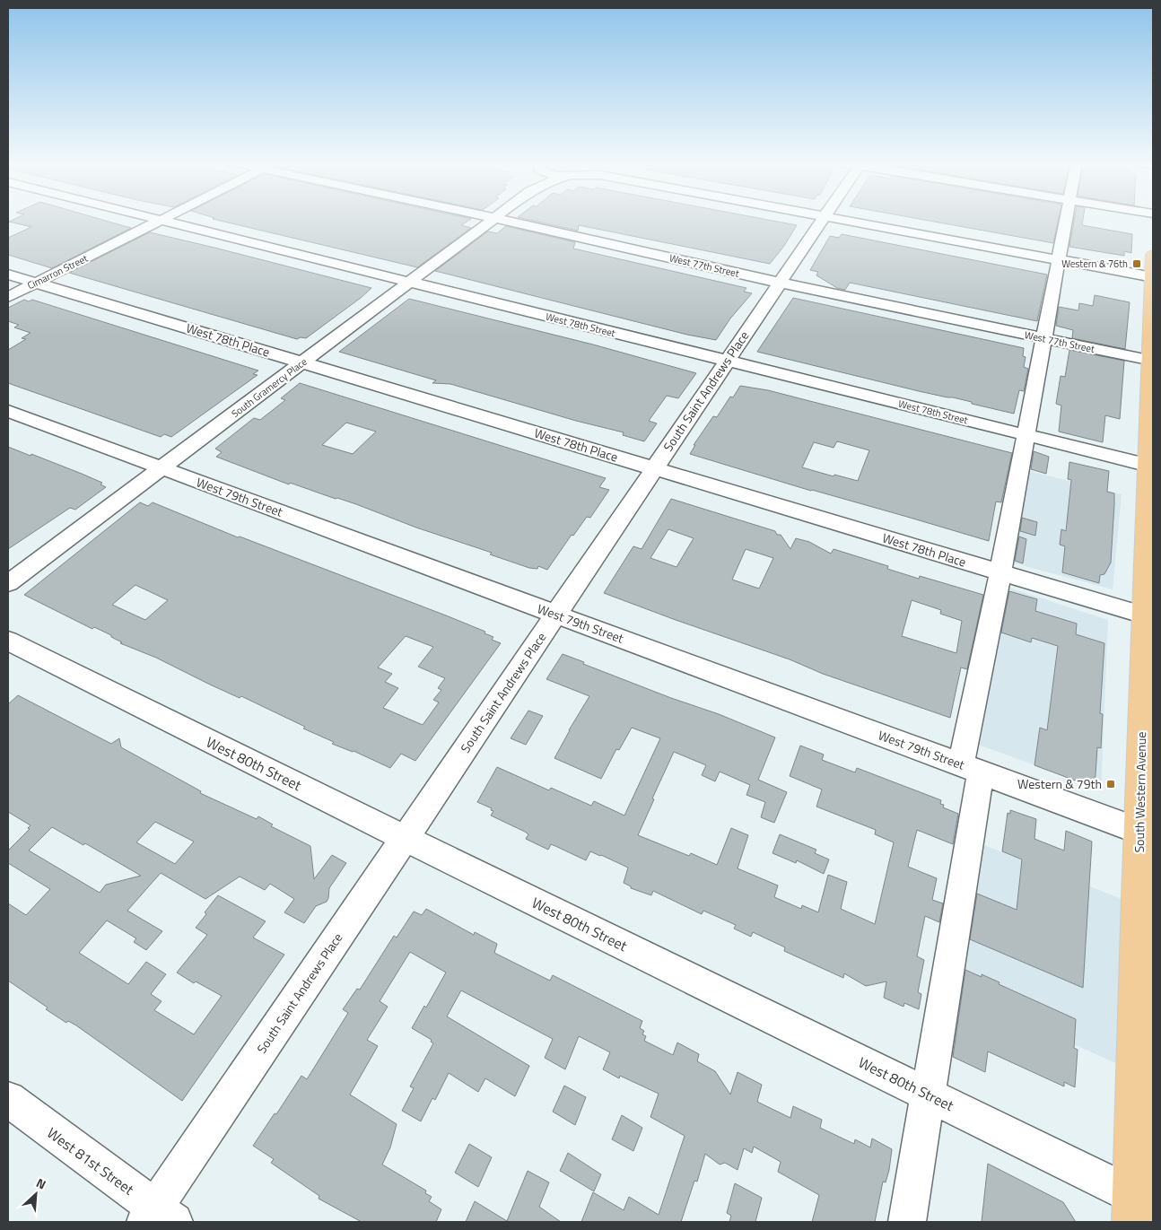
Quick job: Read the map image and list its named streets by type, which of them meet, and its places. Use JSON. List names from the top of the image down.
{
  "streets": {
    "main road": ["South Western Avenue"],
    "street": [
      "West 77th Street",
      "Cimarron Street",
      "West 78th Street",
      "West 78th Place",
      "South Gramercy Place",
      "South Saint Andrews Place",
      "West 79th Street",
      "West 80th Street",
      "West 81st Street"
    ]
  },
  "crossings": [
    ["West 77th Street", "South Saint Andrews Place"],
    ["West 77th Street", "South Western Avenue"],
    ["Cimarron Street", "West 78th Street"],
    ["Cimarron Street", "West 78th Place"],
    ["West 78th Street", "South Gramercy Place"],
    ["West 78th Street", "South Saint Andrews Place"],
    ["West 78th Street", "South Western Avenue"],
    ["West 78th Place", "South Gramercy Place"],
    ["West 78th Place", "South Saint Andrews Place"],
    ["West 78th Place", "South Western Avenue"],
    ["South Gramercy Place", "West 79th Street"],
    ["South Saint Andrews Place", "West 79th Street"],
    ["South Saint Andrews Place", "West 80th Street"],
    ["South Saint Andrews Place", "West 81st Street"],
    ["West 79th Street", "South Western Avenue"],
    ["West 80th Street", "South Western Avenue"]
  ],
  "places": {
    "transit": ["Western & 76th", "Western & 79th"]
  },
  "north": "top right"
}
